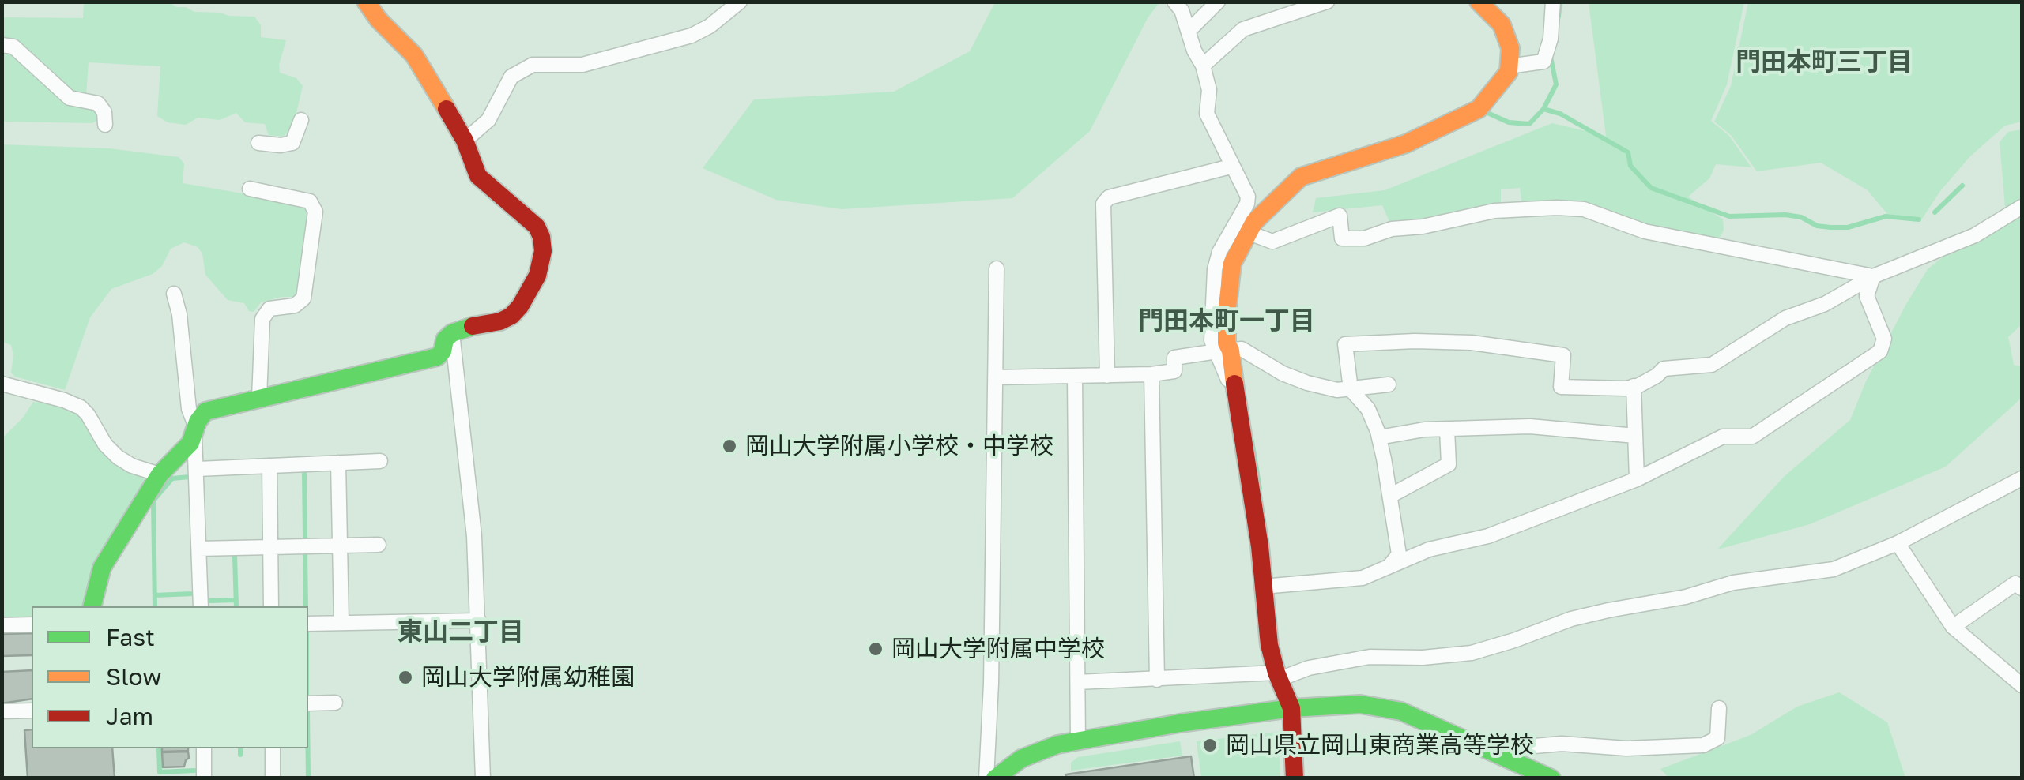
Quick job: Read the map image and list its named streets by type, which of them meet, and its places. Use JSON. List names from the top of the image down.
{
  "districts": ["門田本町三丁目", "門田本町一丁目", "東山二丁目"],
  "places": [
    "岡山大学附属小学校・中学校",
    "岡山大学附属中学校",
    "岡山大学附属幼稚園",
    "岡山県立岡山東商業高等学校"
  ],
  "legend": ["Fast", "Slow", "Jam"]
}
